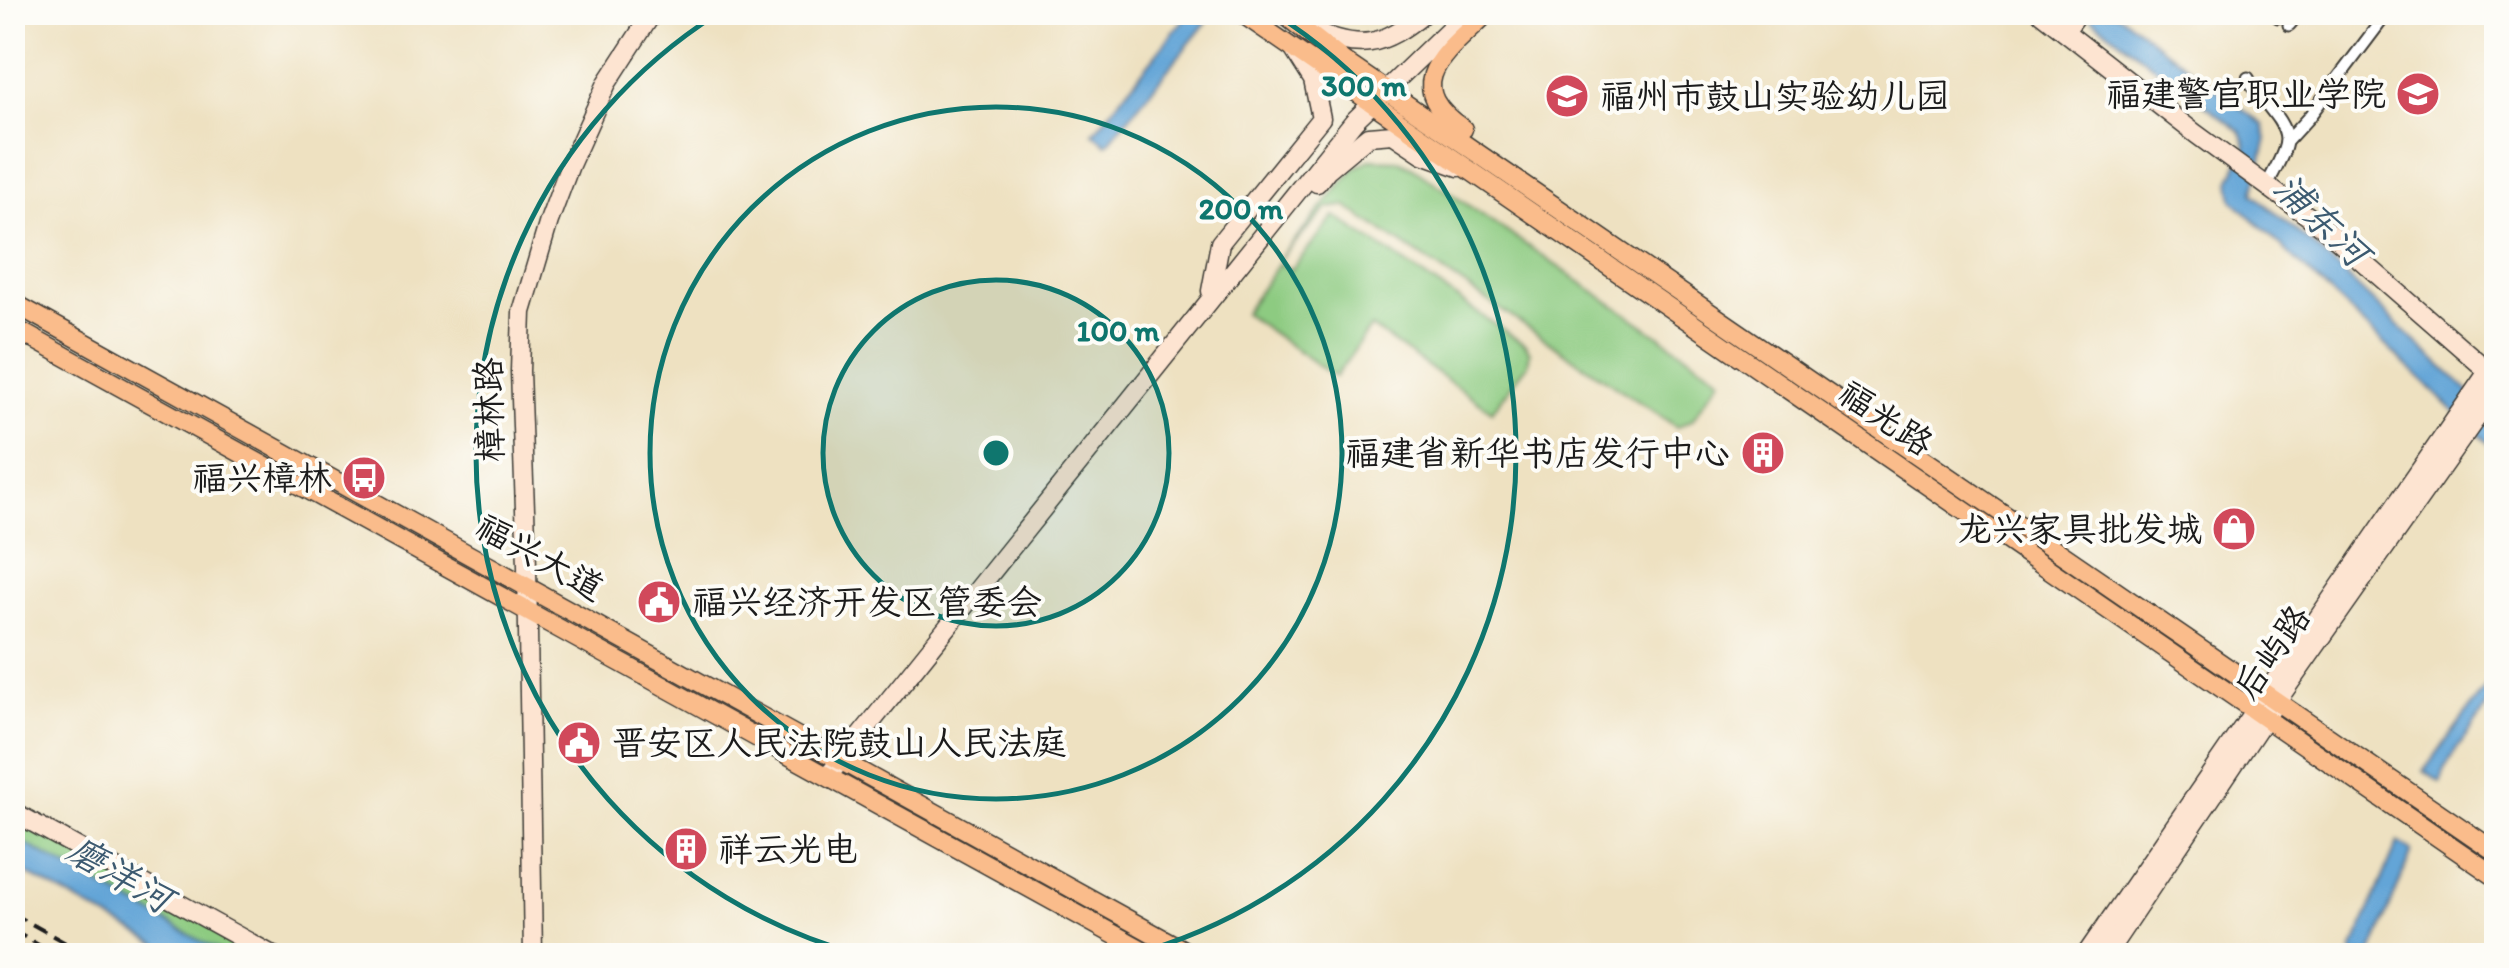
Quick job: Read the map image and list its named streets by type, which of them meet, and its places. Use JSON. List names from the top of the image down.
{
  "streets": {
    "main road": [
      "樟林路",
      "福光路",
      "福兴大道",
      "后屿路"
    ]
  },
  "crossings": [
    ["樟林路", "福兴大道"],
    ["福光路", "后屿路"]
  ],
  "water": ["浦东河", "磨洋河"],
  "places": {
    "school or university": ["福建警官职业学院", "福州市鼓山实验幼儿园"],
    "building": ["福建省新华书店发行中心", "祥云光电"],
    "bus stop": ["福兴樟林"],
    "shop": ["龙兴家具批发城"],
    "public building": ["福兴经济开发区管委会", "晋安区人民法院鼓山人民法庭"]
  },
  "rings": ["300 m", "200 m", "100 m"]
}
